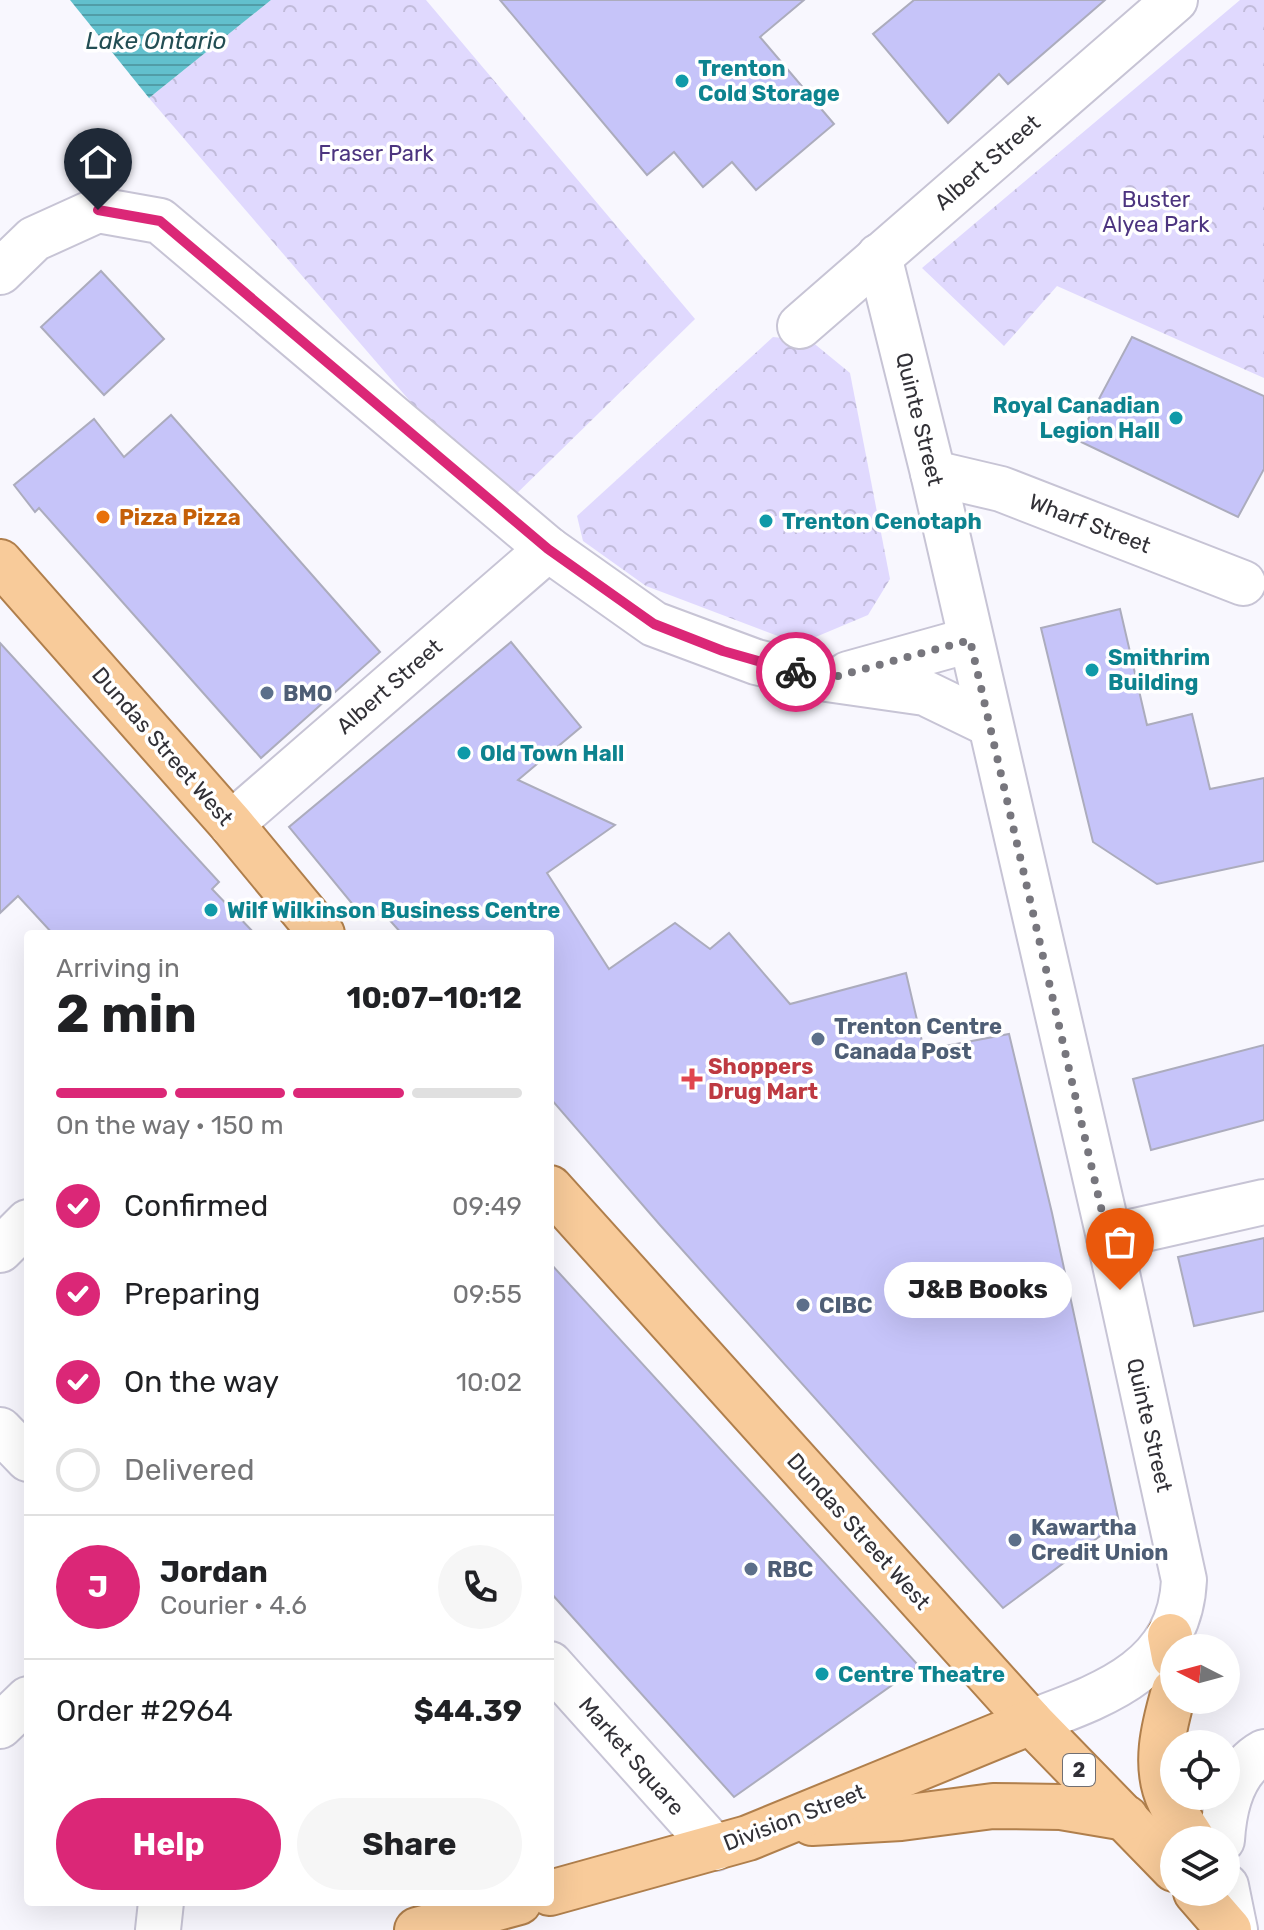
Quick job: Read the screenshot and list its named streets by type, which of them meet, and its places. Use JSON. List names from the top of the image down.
{
  "streets": {
    "main road": ["Dundas Street West", "2", "Division Street"],
    "street": [
      "Albert Street",
      "Quinte Street",
      "Wharf Street",
      "Market Square"
    ]
  },
  "crossings": [
    ["Albert Street", "Quinte Street"],
    ["Albert Street", "Dundas Street West"],
    ["Quinte Street", "Wharf Street"],
    ["Quinte Street", "Dundas Street West"],
    ["Quinte Street", "Division Street"],
    ["Dundas Street West", "Division Street"],
    ["Market Square", "Division Street"]
  ],
  "water": ["Lake Ontario"],
  "parks": ["Fraser Park", "Buster Alyea Park"],
  "places": {
    "other": [
      "Trenton Cold Storage",
      "Royal Canadian Legion Hall",
      "Pizza Pizza",
      "Trenton Cenotaph",
      "Smithrim Building",
      "BMO",
      "Old Town Hall",
      "Wilf Wilkinson Business Centre",
      "Trenton Centre Canada Post",
      "J&B Books",
      "CIBC",
      "Kawartha Credit Union",
      "RBC",
      "Centre Theatre"
    ],
    "health": ["Shoppers Drug Mart"]
  },
  "north": "left",
  "page": {
    "heading": ["2 min", "Arriving in", "10:07–10:12"],
    "panel": [
      "Jordan",
      "Courier · 4.6",
      "Order #2964",
      "$44.39"
    ],
    "bar": "On the way · 150 m",
    "list": [
      ["Confirmed", "09:49"],
      ["Preparing", "09:55"],
      ["On the way", "10:02"],
      "Delivered"
    ],
    "bubble": "J&B Books",
    "round": "J",
    "buttons": ["Help", "Share"]
  }
}
